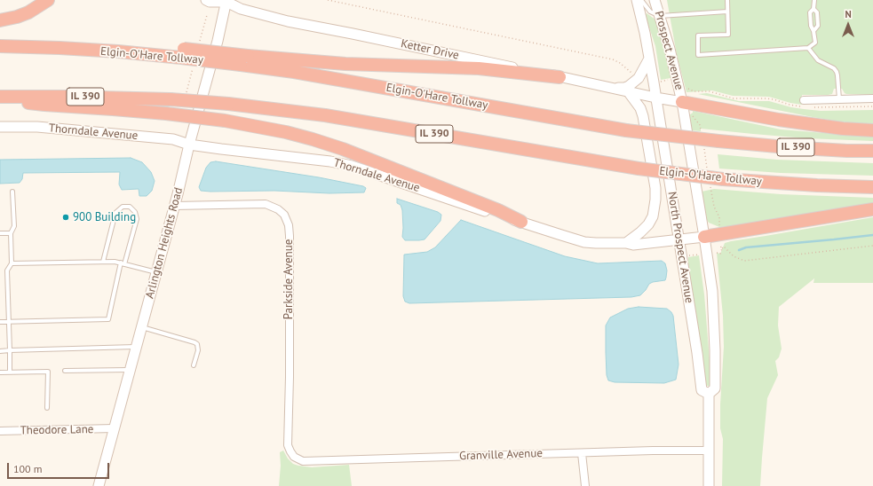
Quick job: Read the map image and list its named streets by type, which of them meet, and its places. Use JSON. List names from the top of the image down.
{
  "streets": {
    "highway": ["Elgin-O'Hare Tollway", "IL 390"],
    "street": [
      "Ketter Drive",
      "Prospect Avenue",
      "Thorndale Avenue",
      "Arlington Heights Road",
      "North Prospect Avenue",
      "Parkside Avenue",
      "Theodore Lane",
      "Granville Avenue"
    ]
  },
  "crossings": [
    ["Ketter Drive", "Prospect Avenue"],
    ["Ketter Drive", "Arlington Heights Road"],
    ["Ketter Drive", "North Prospect Avenue"],
    ["Prospect Avenue", "North Prospect Avenue"],
    ["Elgin-O'Hare Tollway", "IL 390"],
    ["IL 390", "Thorndale Avenue"],
    ["Thorndale Avenue", "Arlington Heights Road"],
    ["Thorndale Avenue", "North Prospect Avenue"],
    ["Arlington Heights Road", "Parkside Avenue"],
    ["Arlington Heights Road", "Theodore Lane"],
    ["North Prospect Avenue", "Granville Avenue"],
    ["Parkside Avenue", "Granville Avenue"]
  ],
  "places": ["900 Building"],
  "scale_bar": "100 m",
  "north": "top"
}
